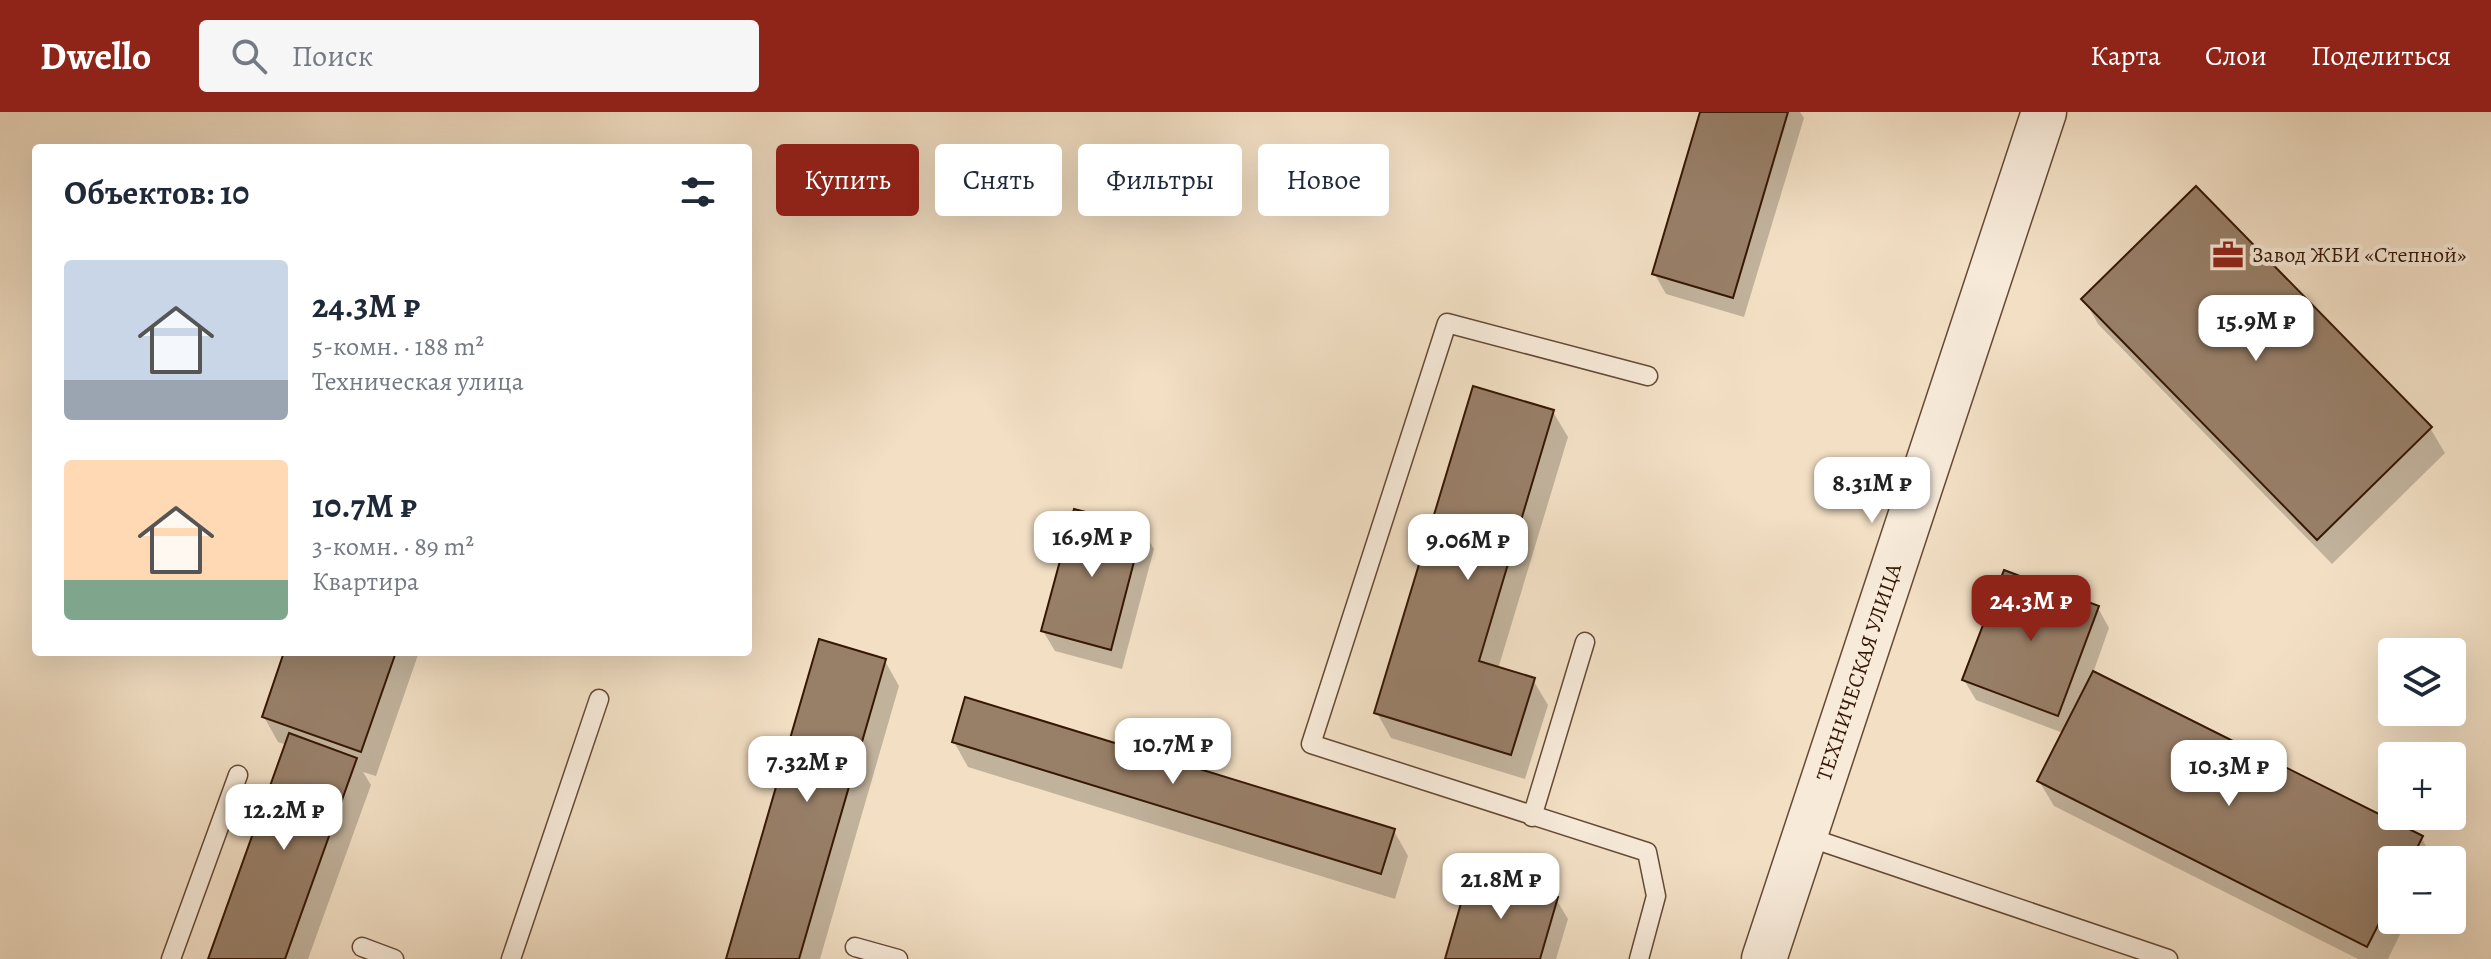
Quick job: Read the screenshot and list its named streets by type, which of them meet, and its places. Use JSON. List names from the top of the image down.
{
  "streets": {
    "street": ["ТЕХНИЧЕСКАЯ УЛИЦА"]
  },
  "places": {
    "office": ["Завод ЖБИ «Степной»"]
  },
  "page": {
    "header": "Dwello",
    "search": "Поиск",
    "nav": ["Карта", "Слои", "Поделиться"],
    "chip": [
      "Купить",
      "Снять",
      "Фильтры",
      "Новое"
    ],
    "heading": "Объектов: 10",
    "list": [
      {
        "name": "24.3M ₽",
        "note": "5-комн. · 188 m² · Техническая улица"
      },
      {
        "name": "10.7M ₽",
        "note": "3-комн. · 89 m² · Квартира"
      }
    ],
    "price": [
      "15.9M ₽",
      "8.31M ₽",
      "16.9M ₽",
      "9.06M ₽",
      "24.3M ₽",
      "10.7M ₽",
      "7.32M ₽",
      "10.3M ₽",
      "12.2M ₽",
      "21.8M ₽"
    ],
    "map_buttons": ["+", "−"]
  }
}
